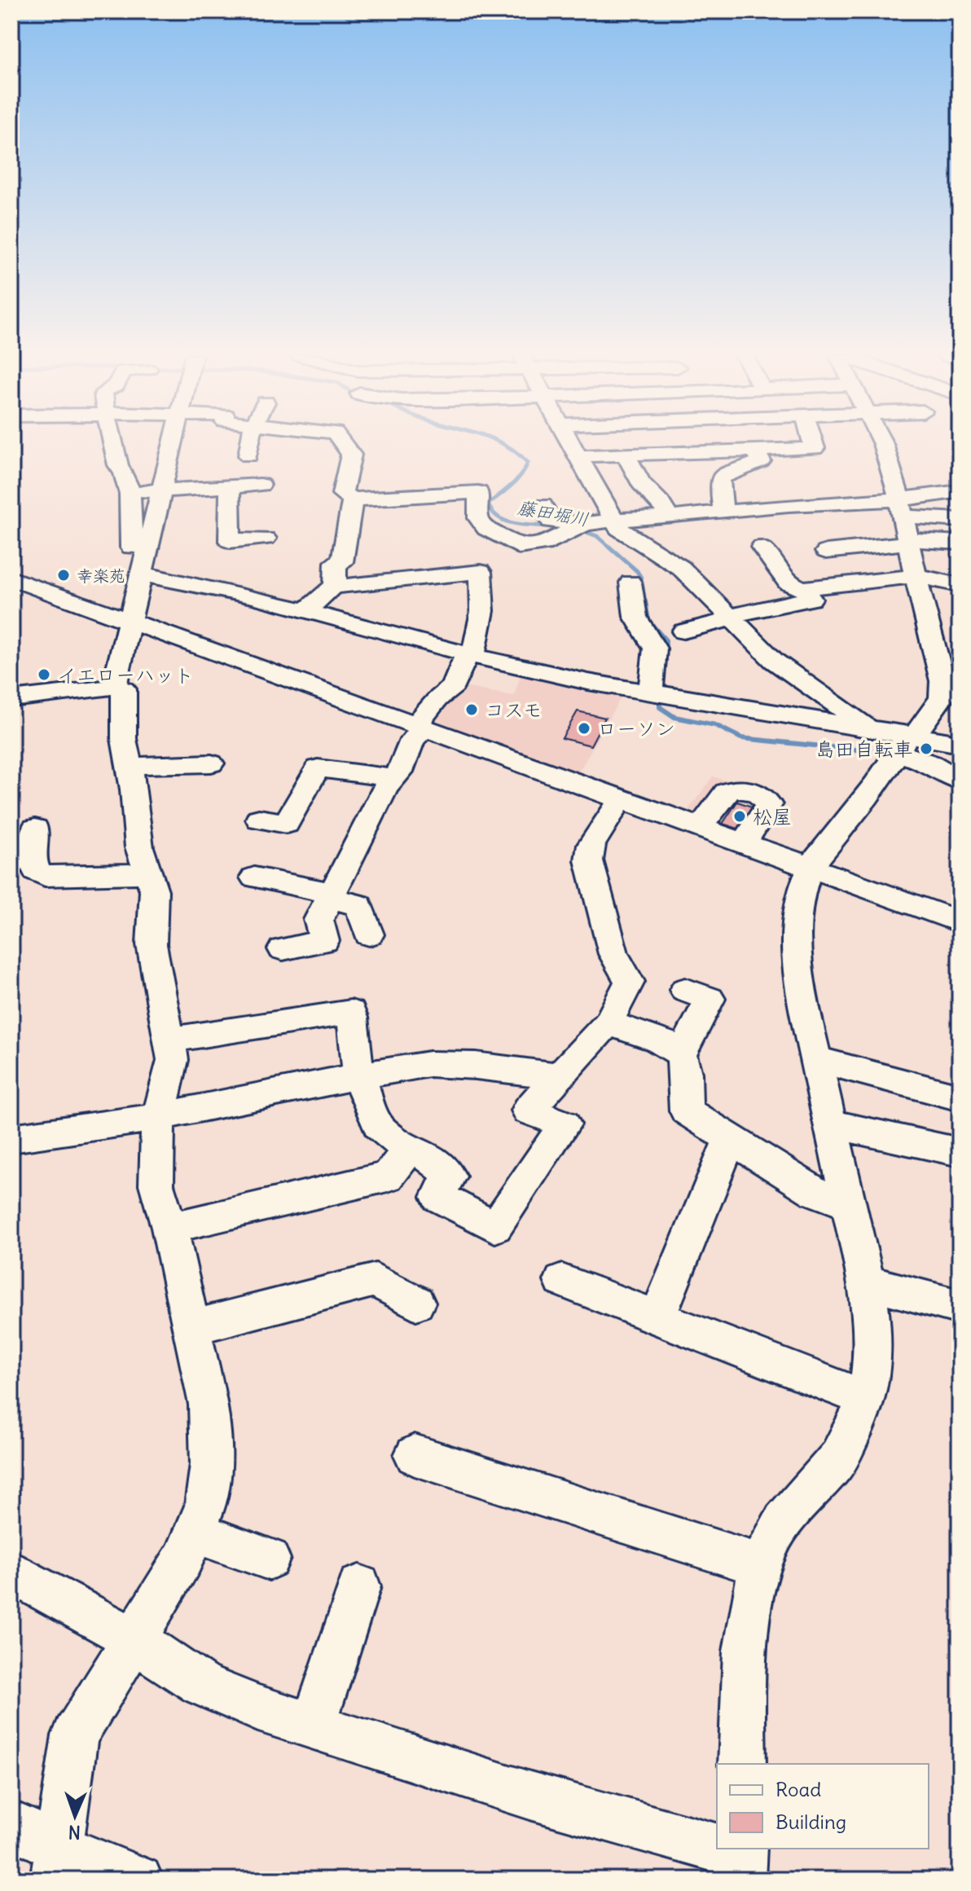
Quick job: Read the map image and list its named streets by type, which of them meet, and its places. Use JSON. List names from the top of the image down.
{
  "water": ["藤田堀川"],
  "places": [
    "幸楽苑",
    "イエローハット",
    "コスモ",
    "ローソン",
    "島田自転車",
    "松屋"
  ],
  "legend": ["Road", "Building"],
  "north": "bottom"
}
